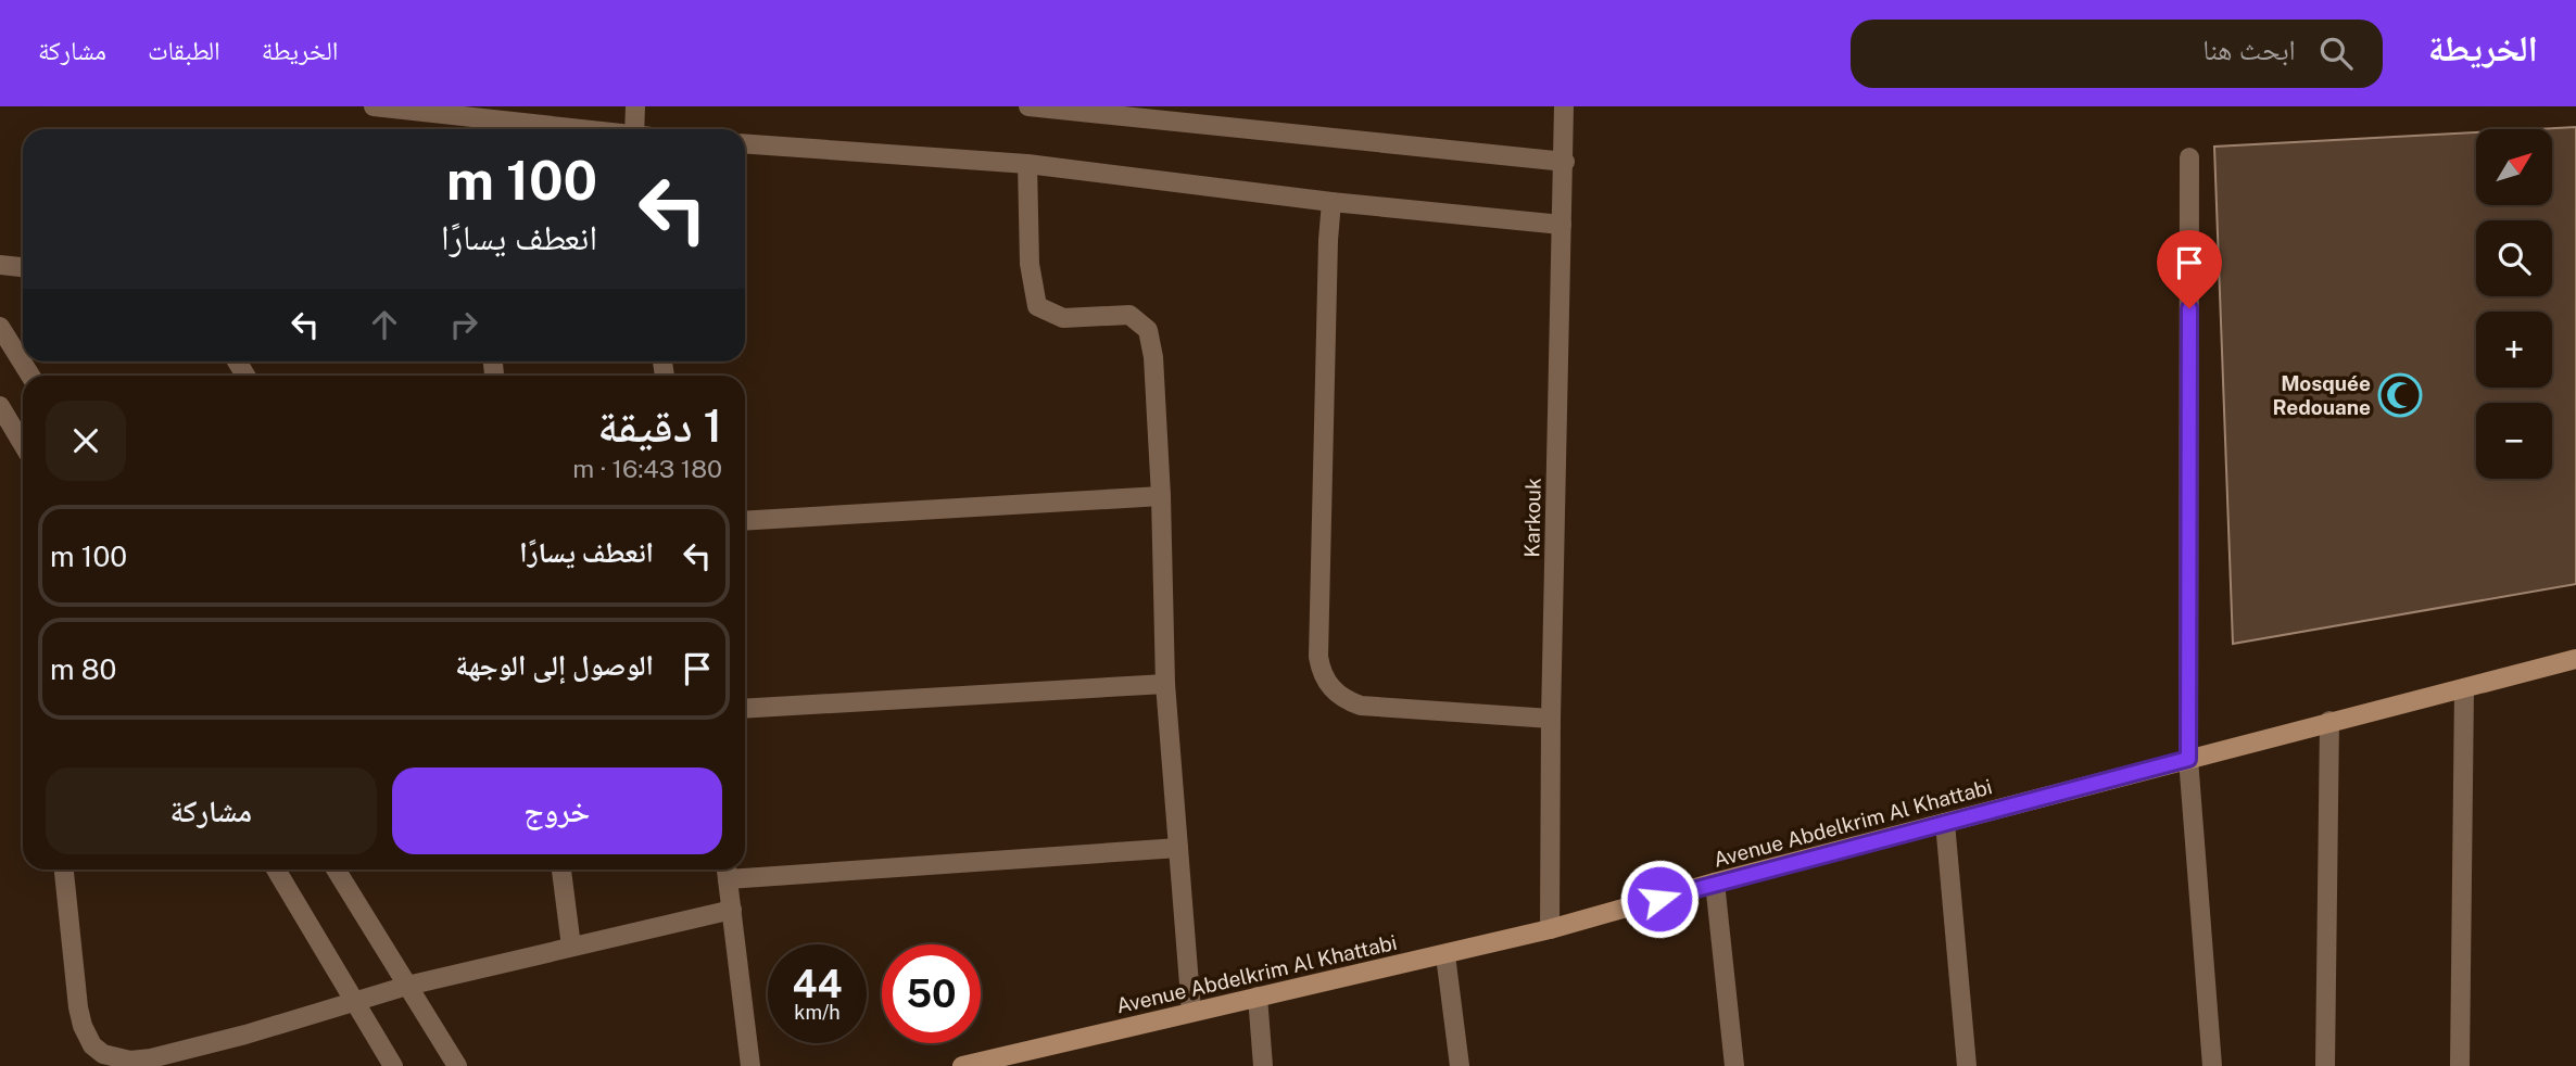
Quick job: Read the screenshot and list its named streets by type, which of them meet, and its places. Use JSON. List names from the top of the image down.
{
  "streets": {
    "main road": ["Avenue Abdelkrim Al Khattabi"],
    "street": ["Karkouk"]
  },
  "crossings": [
    ["Karkouk", "Avenue Abdelkrim Al Khattabi"]
  ],
  "places": {
    "mosque": ["Mosquée Redouane"]
  },
  "north": "top right",
  "page": {
    "header": "الخريطة",
    "search": "ابحث هنا",
    "nav": ["الخريطة", "الطبقات", "مشاركة"],
    "map_buttons": ["+", "−"],
    "turn": ["100 m", "انعطف يسارًا"],
    "heading": ["1 دقيقة", "180 m · 16:43"],
    "list": [
      {
        "name": "انعطف يسارًا",
        "value": "100 m"
      },
      {
        "name": "الوصول إلى الوجهة",
        "value": "80 m"
      }
    ],
    "buttons": ["خروج", "مشاركة"],
    "speed": "44 km/h",
    "limit": "50"
  }
}
